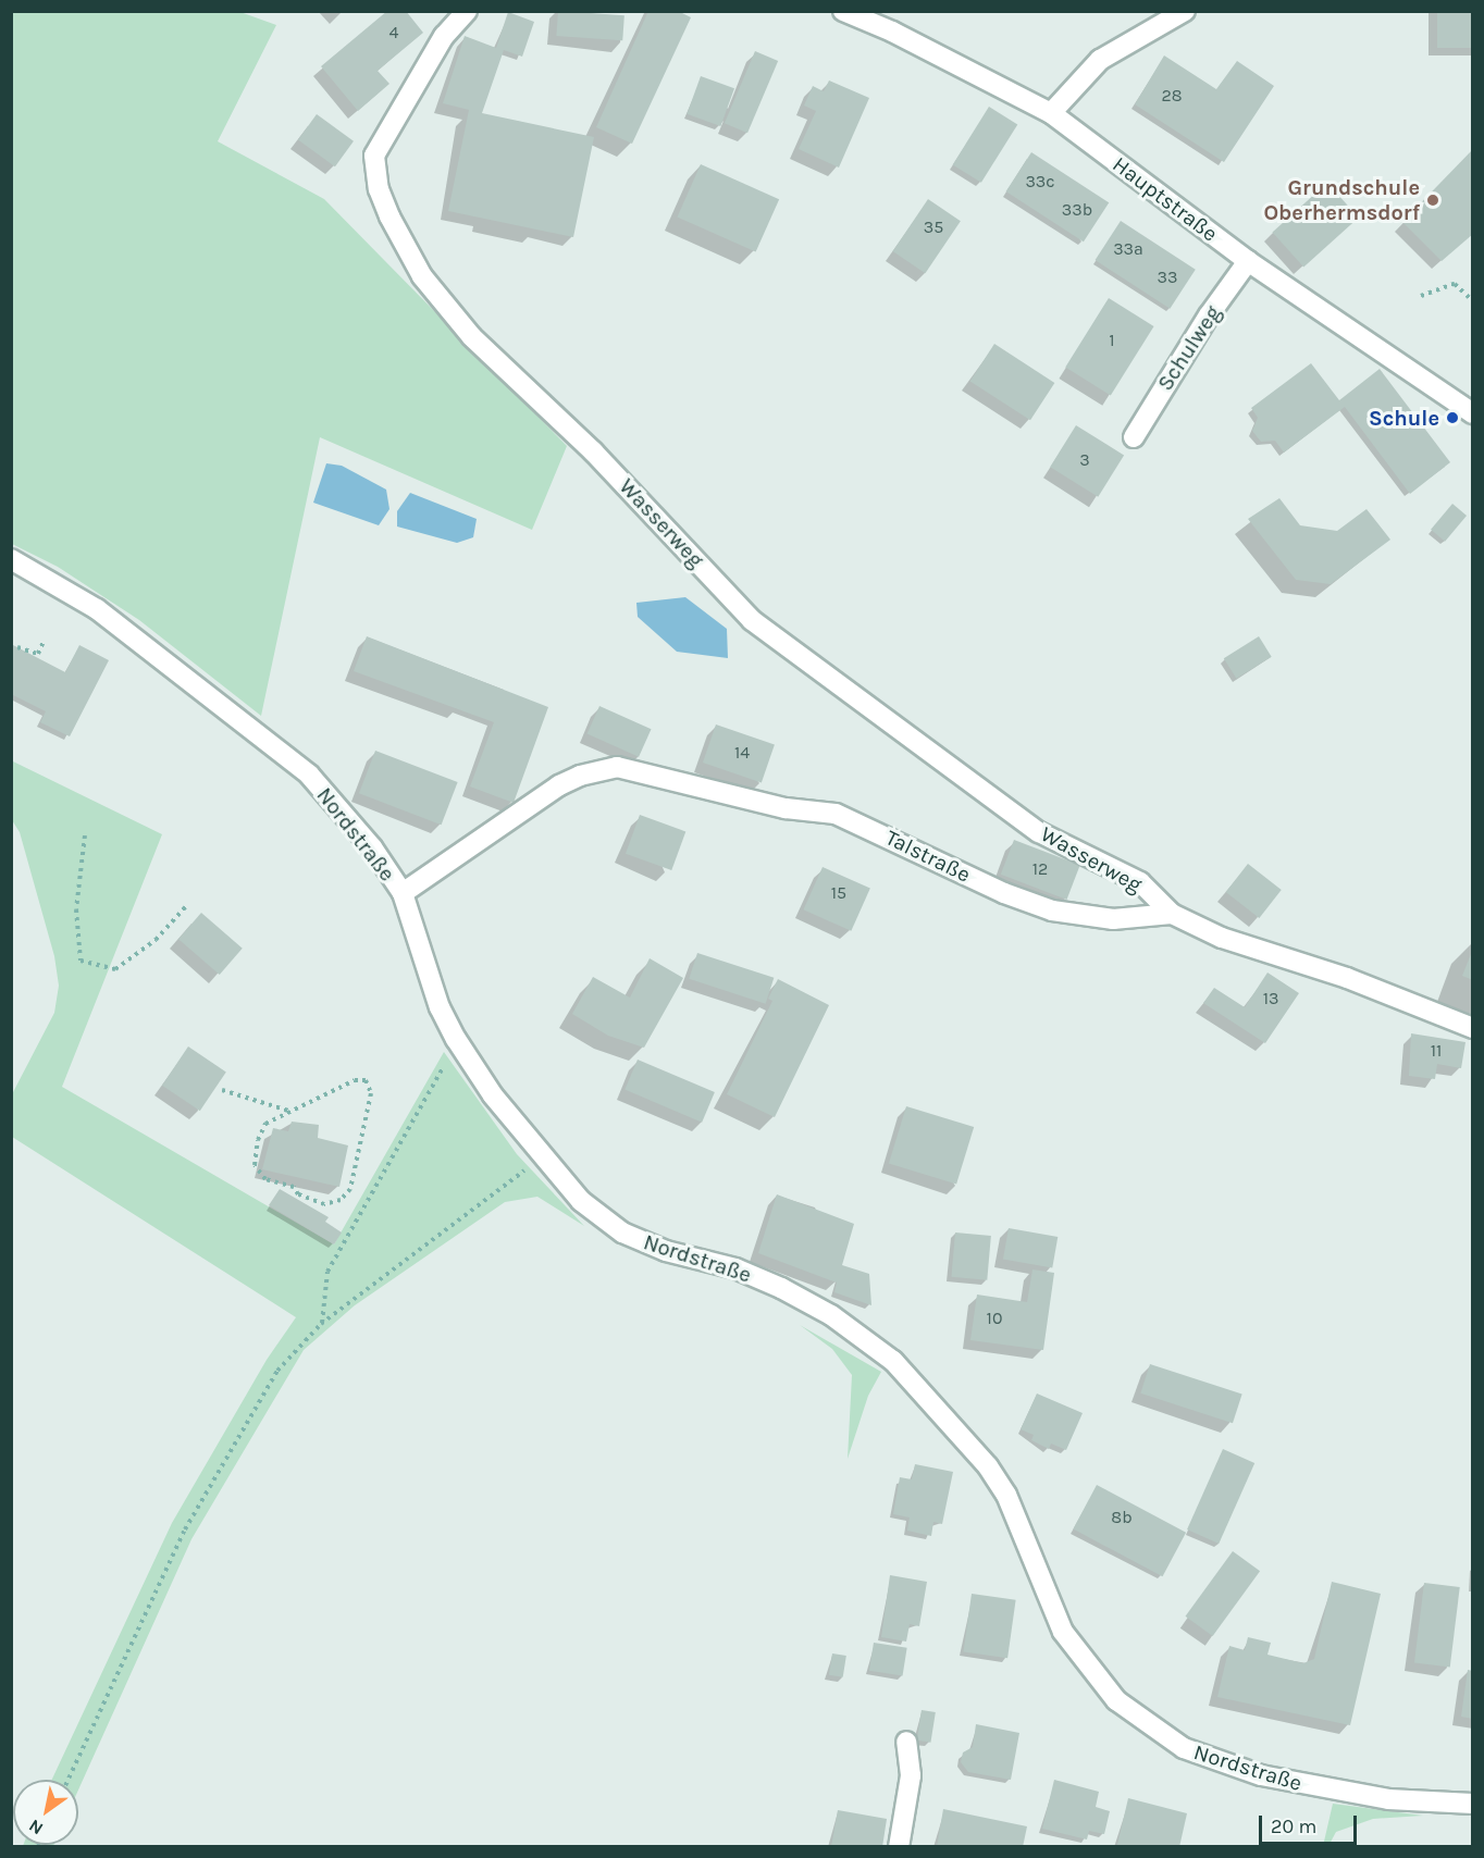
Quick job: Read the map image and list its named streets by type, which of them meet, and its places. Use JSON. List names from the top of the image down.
{
  "streets": {
    "street": [
      "Hauptstraße",
      "Schulweg",
      "Wasserweg",
      "Nordstraße",
      "Talstraße"
    ]
  },
  "crossings": [
    ["Hauptstraße", "Schulweg"],
    ["Wasserweg", "Talstraße"],
    ["Nordstraße", "Talstraße"]
  ],
  "places": ["Grundschule Oberhermsdorf", "Schule"],
  "house_numbers": [
    "4",
    "28",
    "33c",
    "33b",
    "35",
    "33a",
    "33",
    "1",
    "3",
    "14",
    "12",
    "15",
    "13",
    "11",
    "10",
    "8b"
  ],
  "scale_bar": "20 m",
  "north": "bottom left"
}
